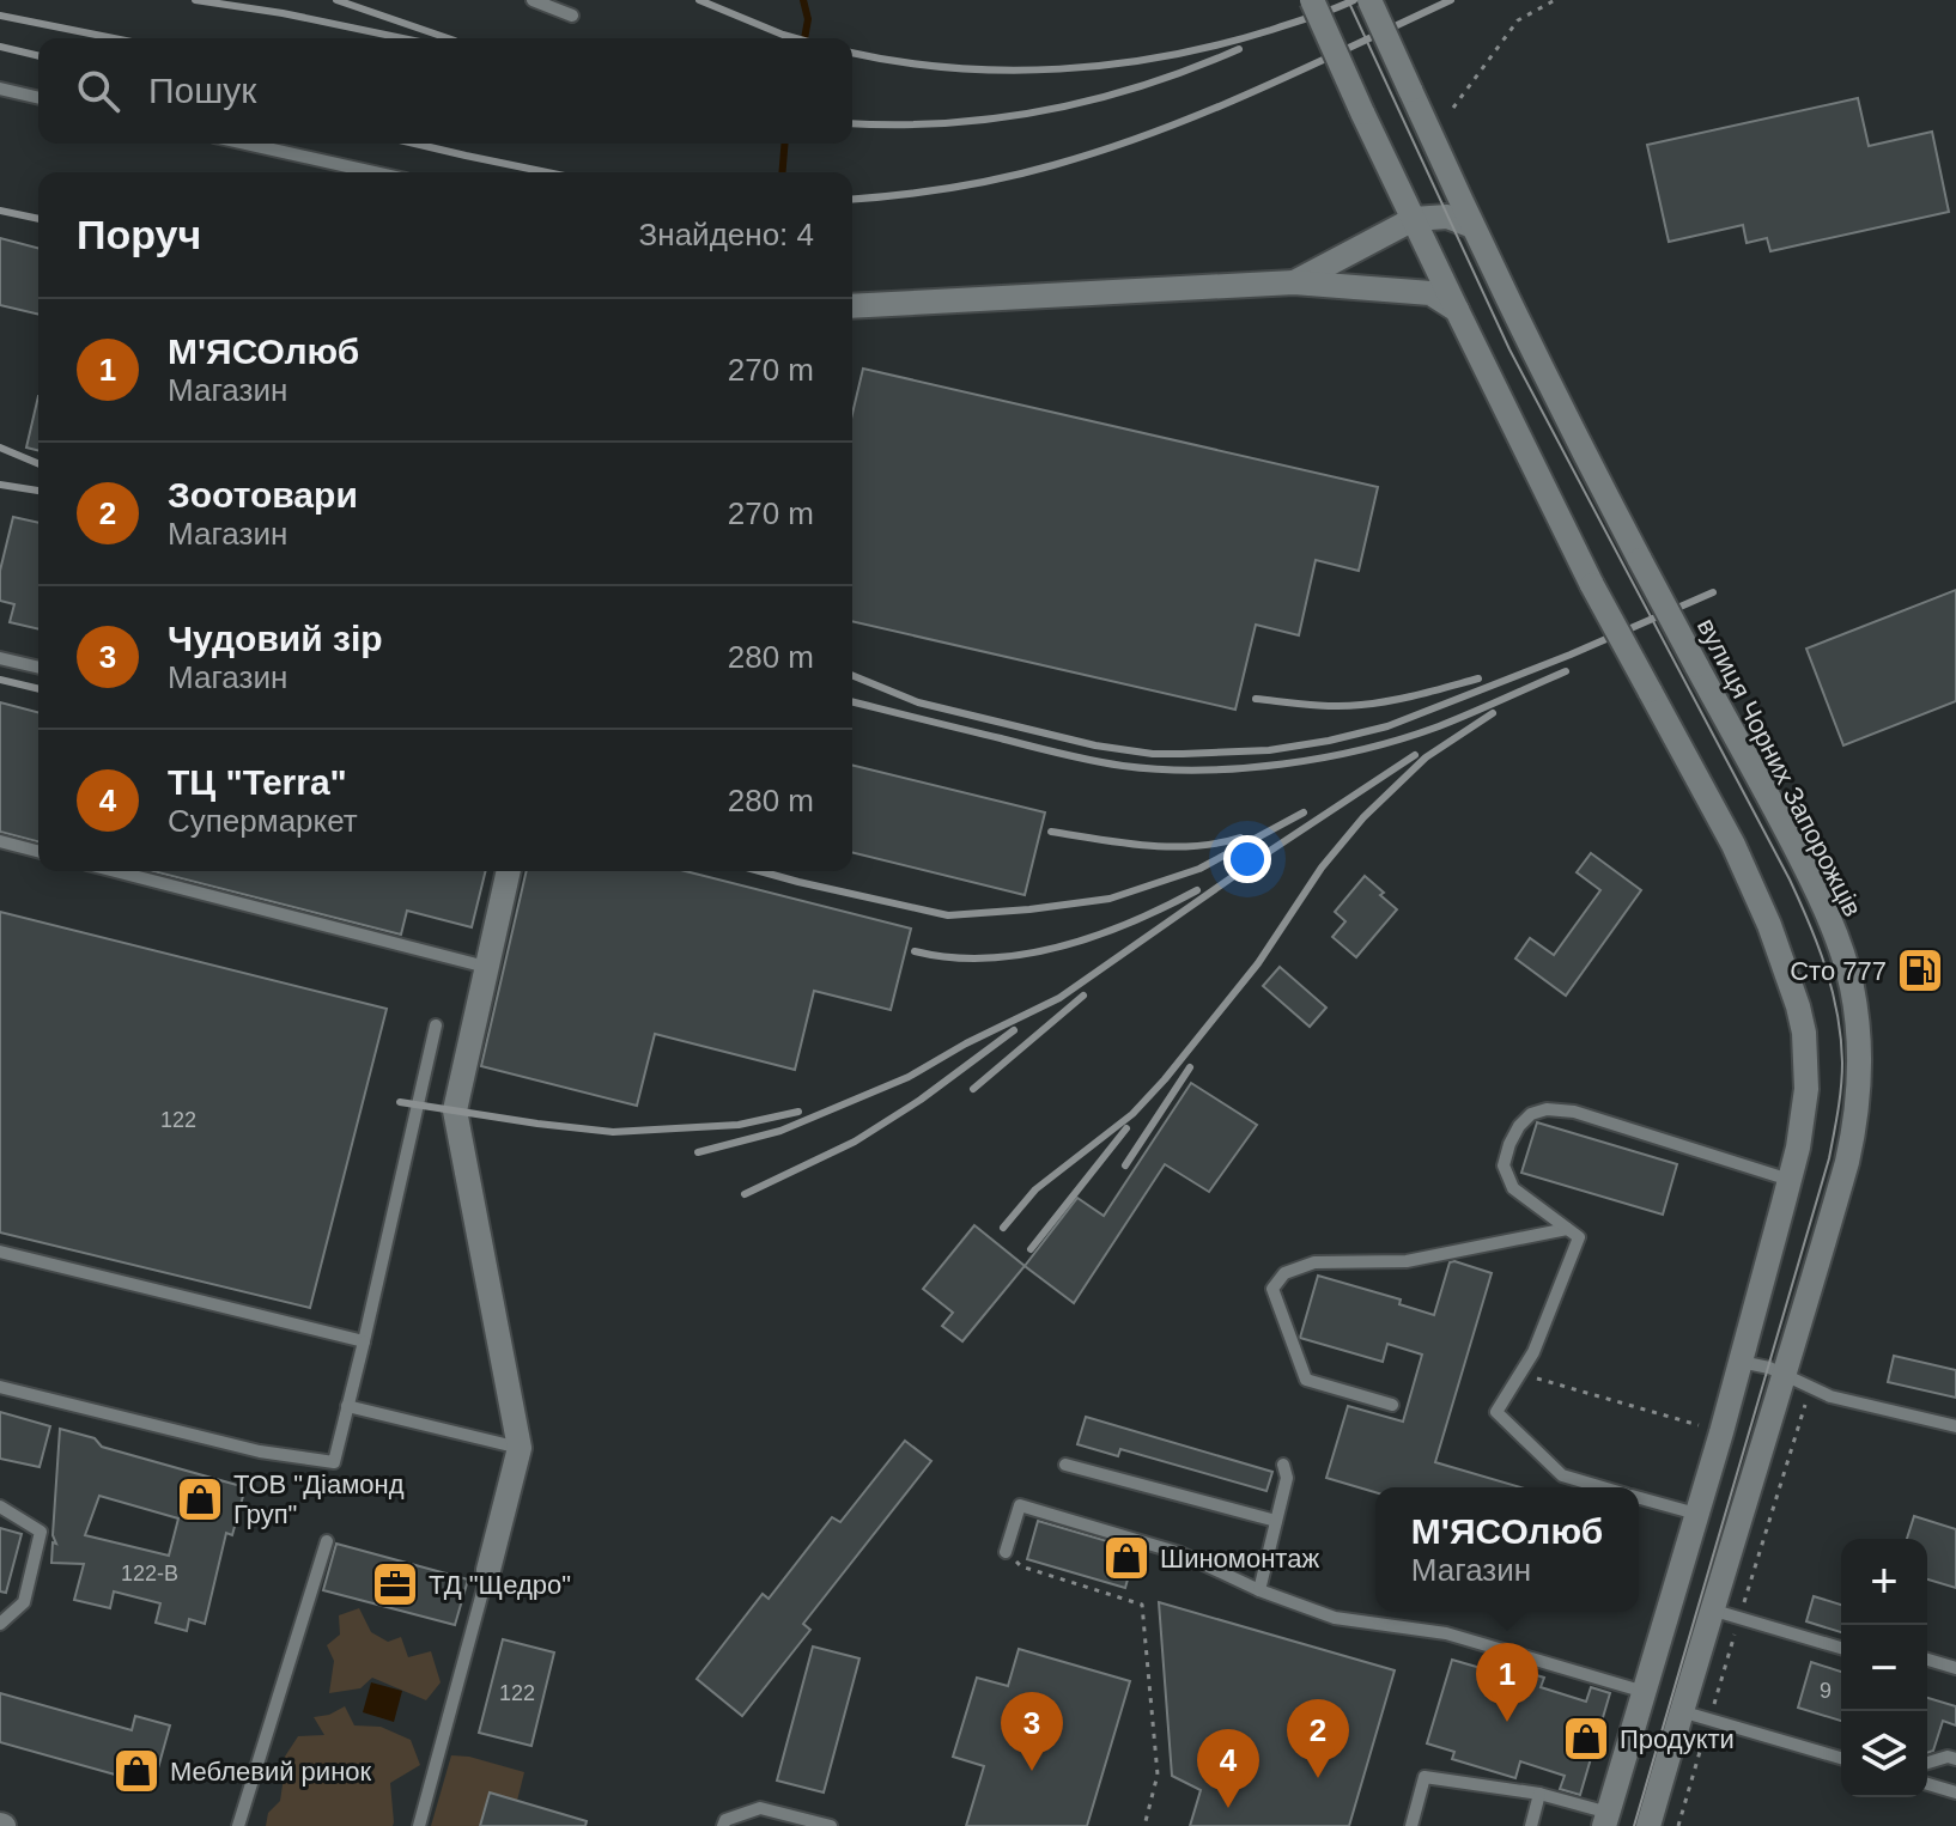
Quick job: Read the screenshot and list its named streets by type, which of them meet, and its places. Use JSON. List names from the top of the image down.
{
  "streets": {
    "main road": ["вулиця Чорних Запорожців"]
  },
  "places": {
    "fuel station": ["Сто 777"],
    "shop": [
      "ТОВ \"Діамонд Груп\"",
      "Шиномонтаж",
      "Продукти",
      "Меблевий ринок"
    ],
    "office": ["ТД \"Щедро\""]
  },
  "house_numbers": [
    "122",
    "122-В",
    "9",
    "122"
  ],
  "page": {
    "search": "Пошук",
    "heading": ["Поруч", "Знайдено: 4"],
    "list": [
      {
        "mark": "1",
        "name": "М'ЯСОлюб",
        "note": "Магазин",
        "value": "270 m"
      },
      {
        "mark": "2",
        "name": "Зоотовари",
        "note": "Магазин",
        "value": "270 m"
      },
      {
        "mark": "3",
        "name": "Чудовий зір",
        "note": "Магазин",
        "value": "280 m"
      },
      {
        "mark": "4",
        "name": "ТЦ \"Terra\"",
        "note": "Супермаркет",
        "value": "280 m"
      }
    ],
    "popup": ["М'ЯСОлюб", "Магазин"],
    "map_buttons": ["+", "−"],
    "pins": [
      "1",
      "3",
      "2",
      "4"
    ]
  }
}
